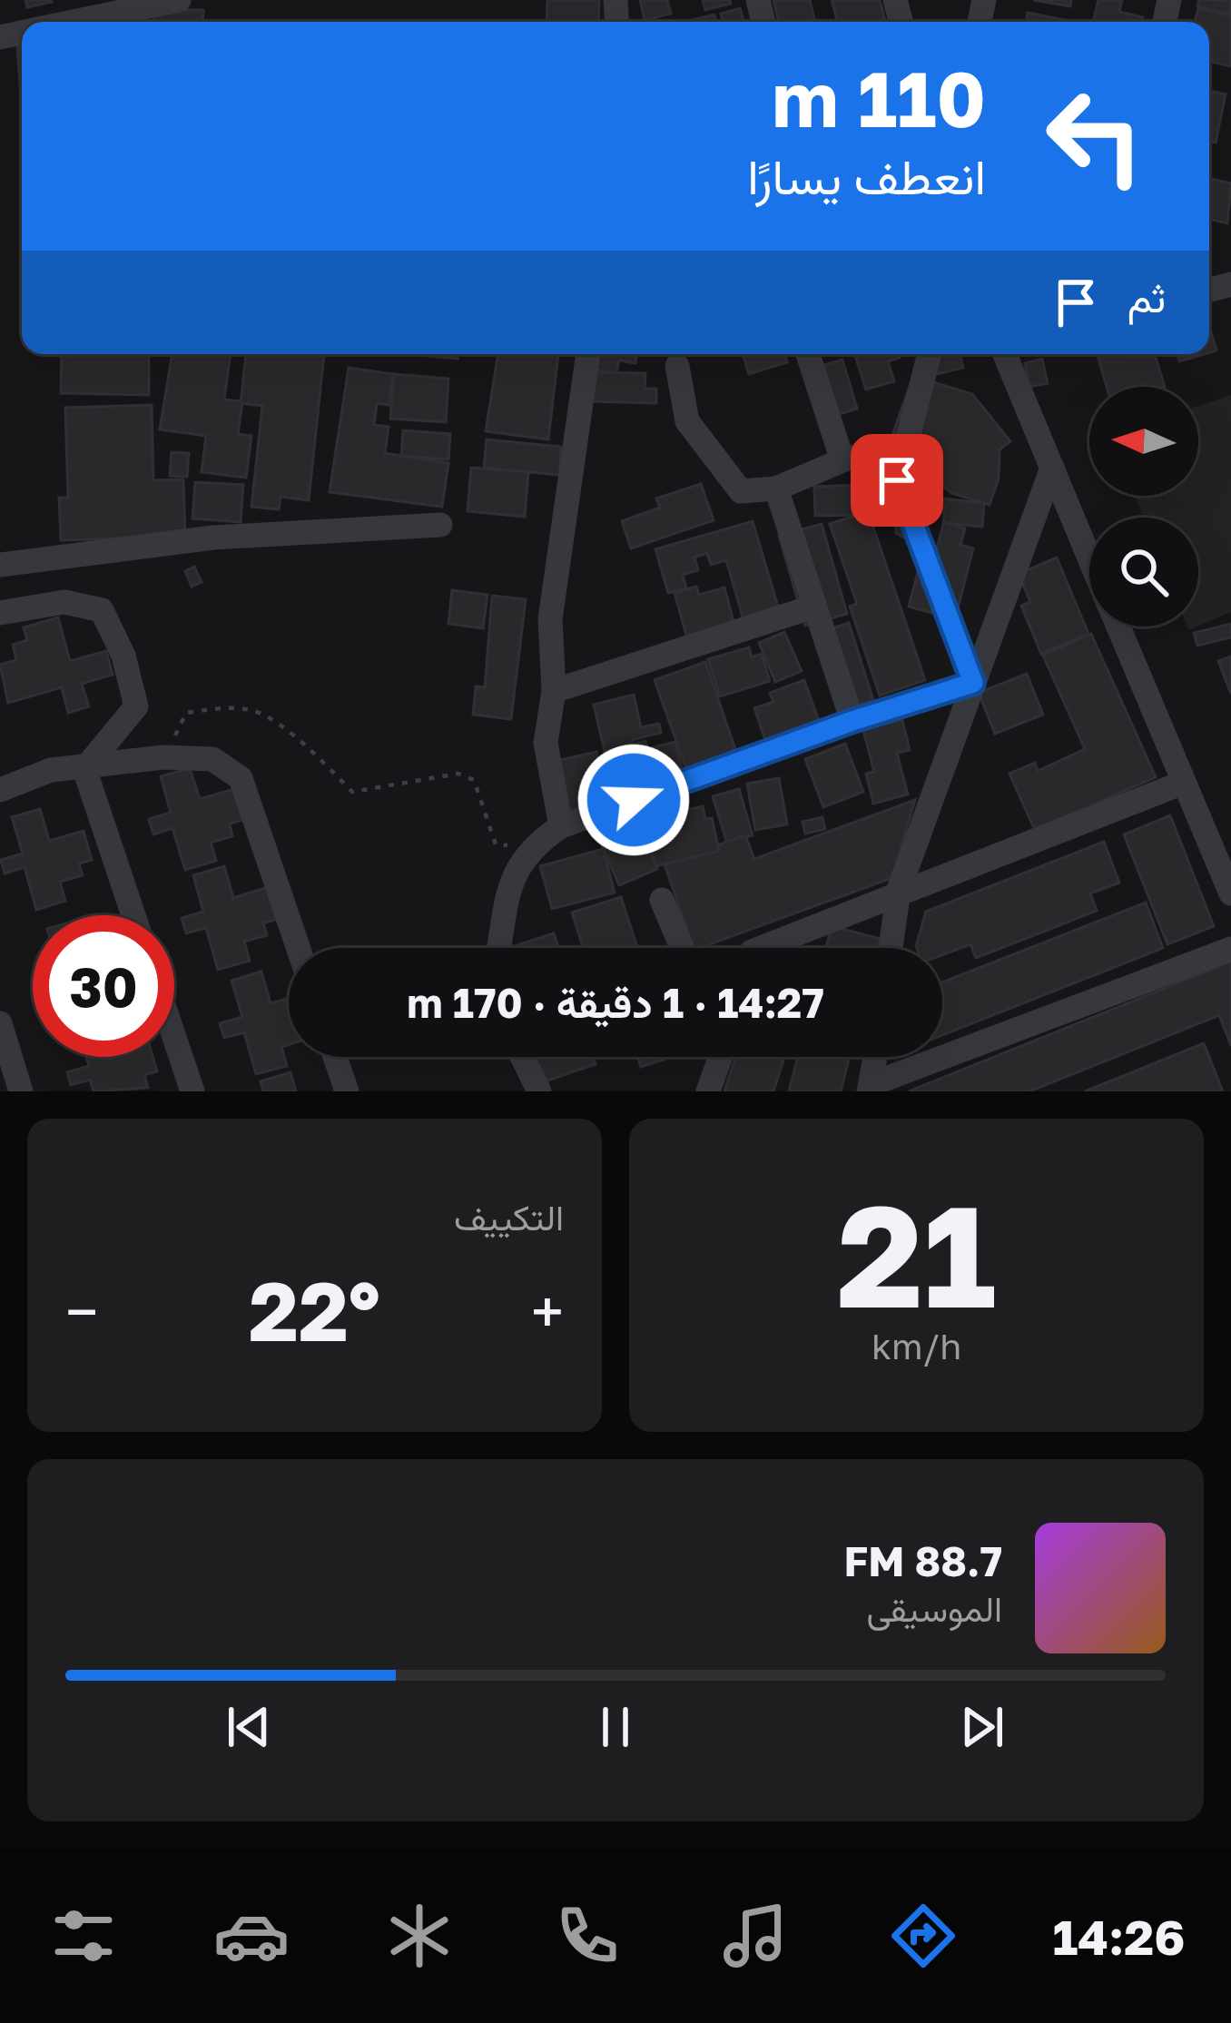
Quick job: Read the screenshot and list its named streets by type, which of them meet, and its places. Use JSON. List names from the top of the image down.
{
  "north": "left",
  "page": {
    "turn": ["110 m", "انعطف يسارًا"],
    "then": "ثم",
    "limit": "30",
    "trip": "14:27 · 1 دقيقة · 170 m",
    "tile": [
      ["21", "km/h"],
      "التكييف"
    ],
    "heat": ["−", "22°", "+"],
    "song": ["88.7 FM", "الموسيقى"],
    "tabs": "14:26"
  }
}
